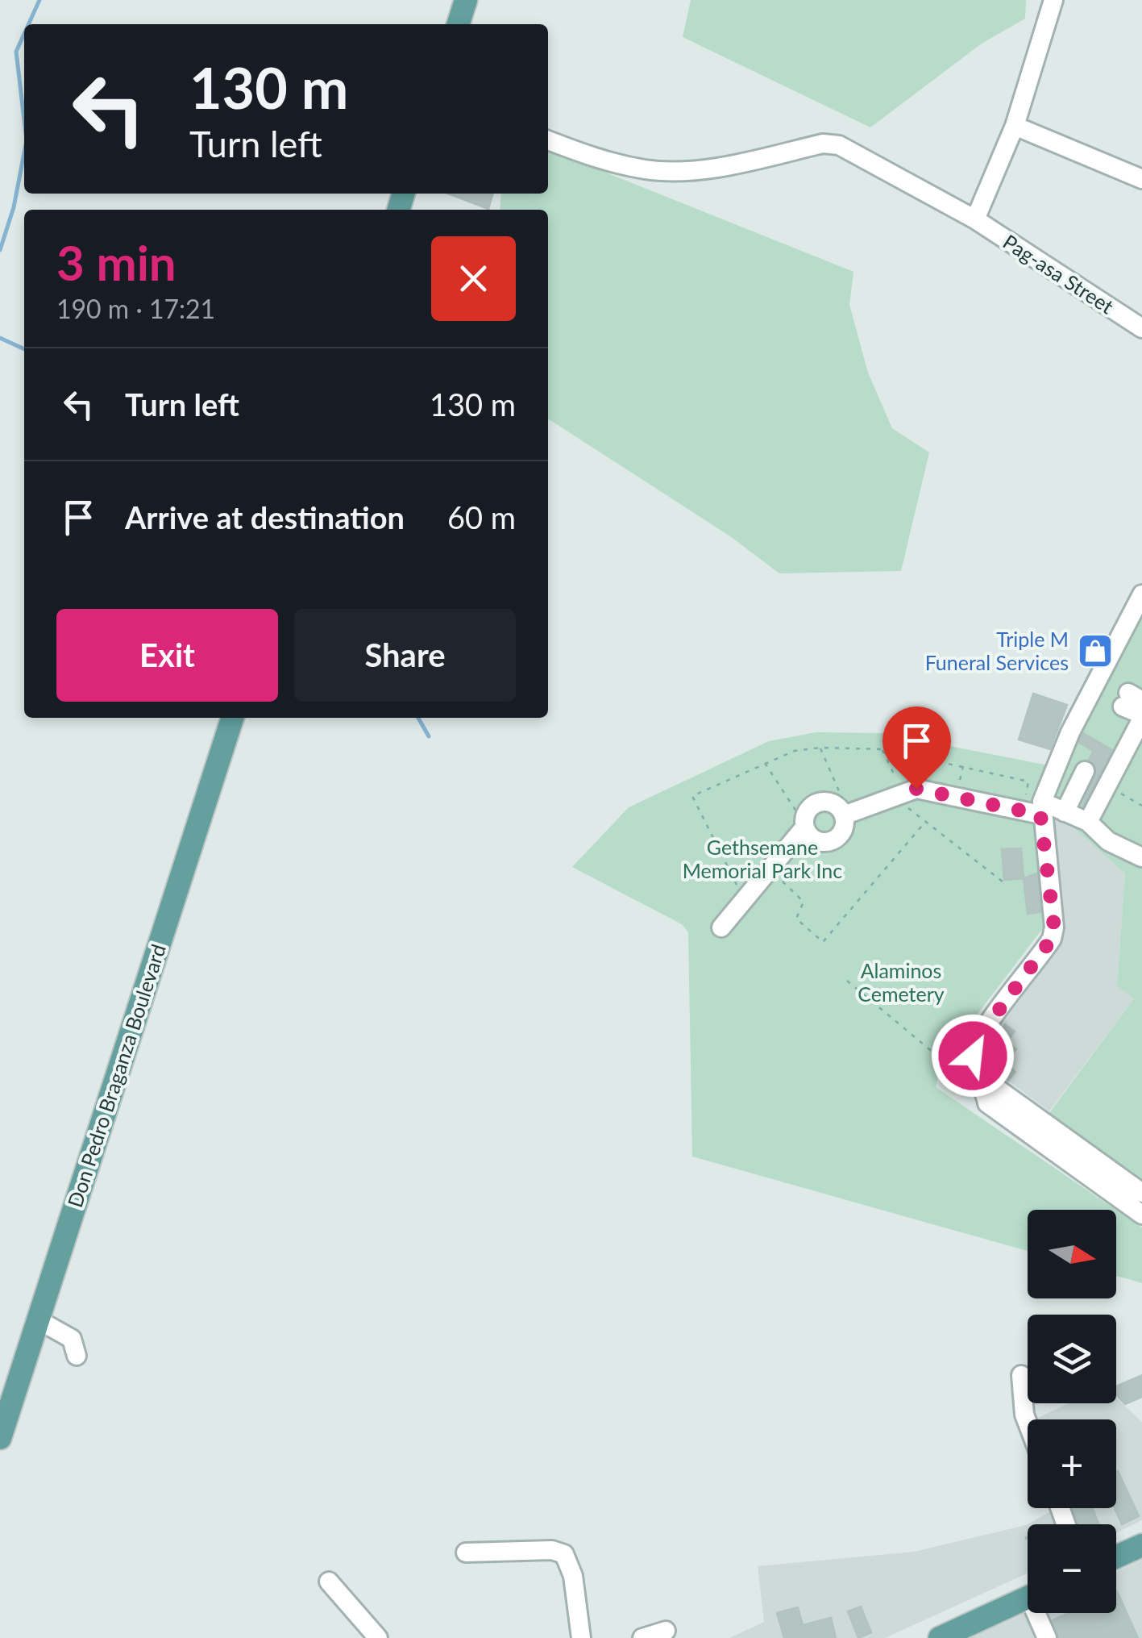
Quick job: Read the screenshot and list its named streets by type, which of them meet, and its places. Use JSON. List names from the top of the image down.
{
  "streets": {
    "main road": ["Don Pedro Braganza Boulevard"],
    "street": ["Pag-asa Street"]
  },
  "parks": ["Gethsemane Memorial Park Inc", "Alaminos Cemetery"],
  "places": {
    "shop": ["Triple M Funeral Services"]
  },
  "north": "right",
  "page": {
    "turn": ["130 m", "Turn left"],
    "heading": ["3 min", "190 m · 17:21"],
    "list": [
      {
        "name": "Turn left",
        "value": "130 m"
      },
      {
        "name": "Arrive at destination",
        "value": "60 m"
      }
    ],
    "buttons": ["Exit", "Share"],
    "map_buttons": ["+", "−"]
  }
}
